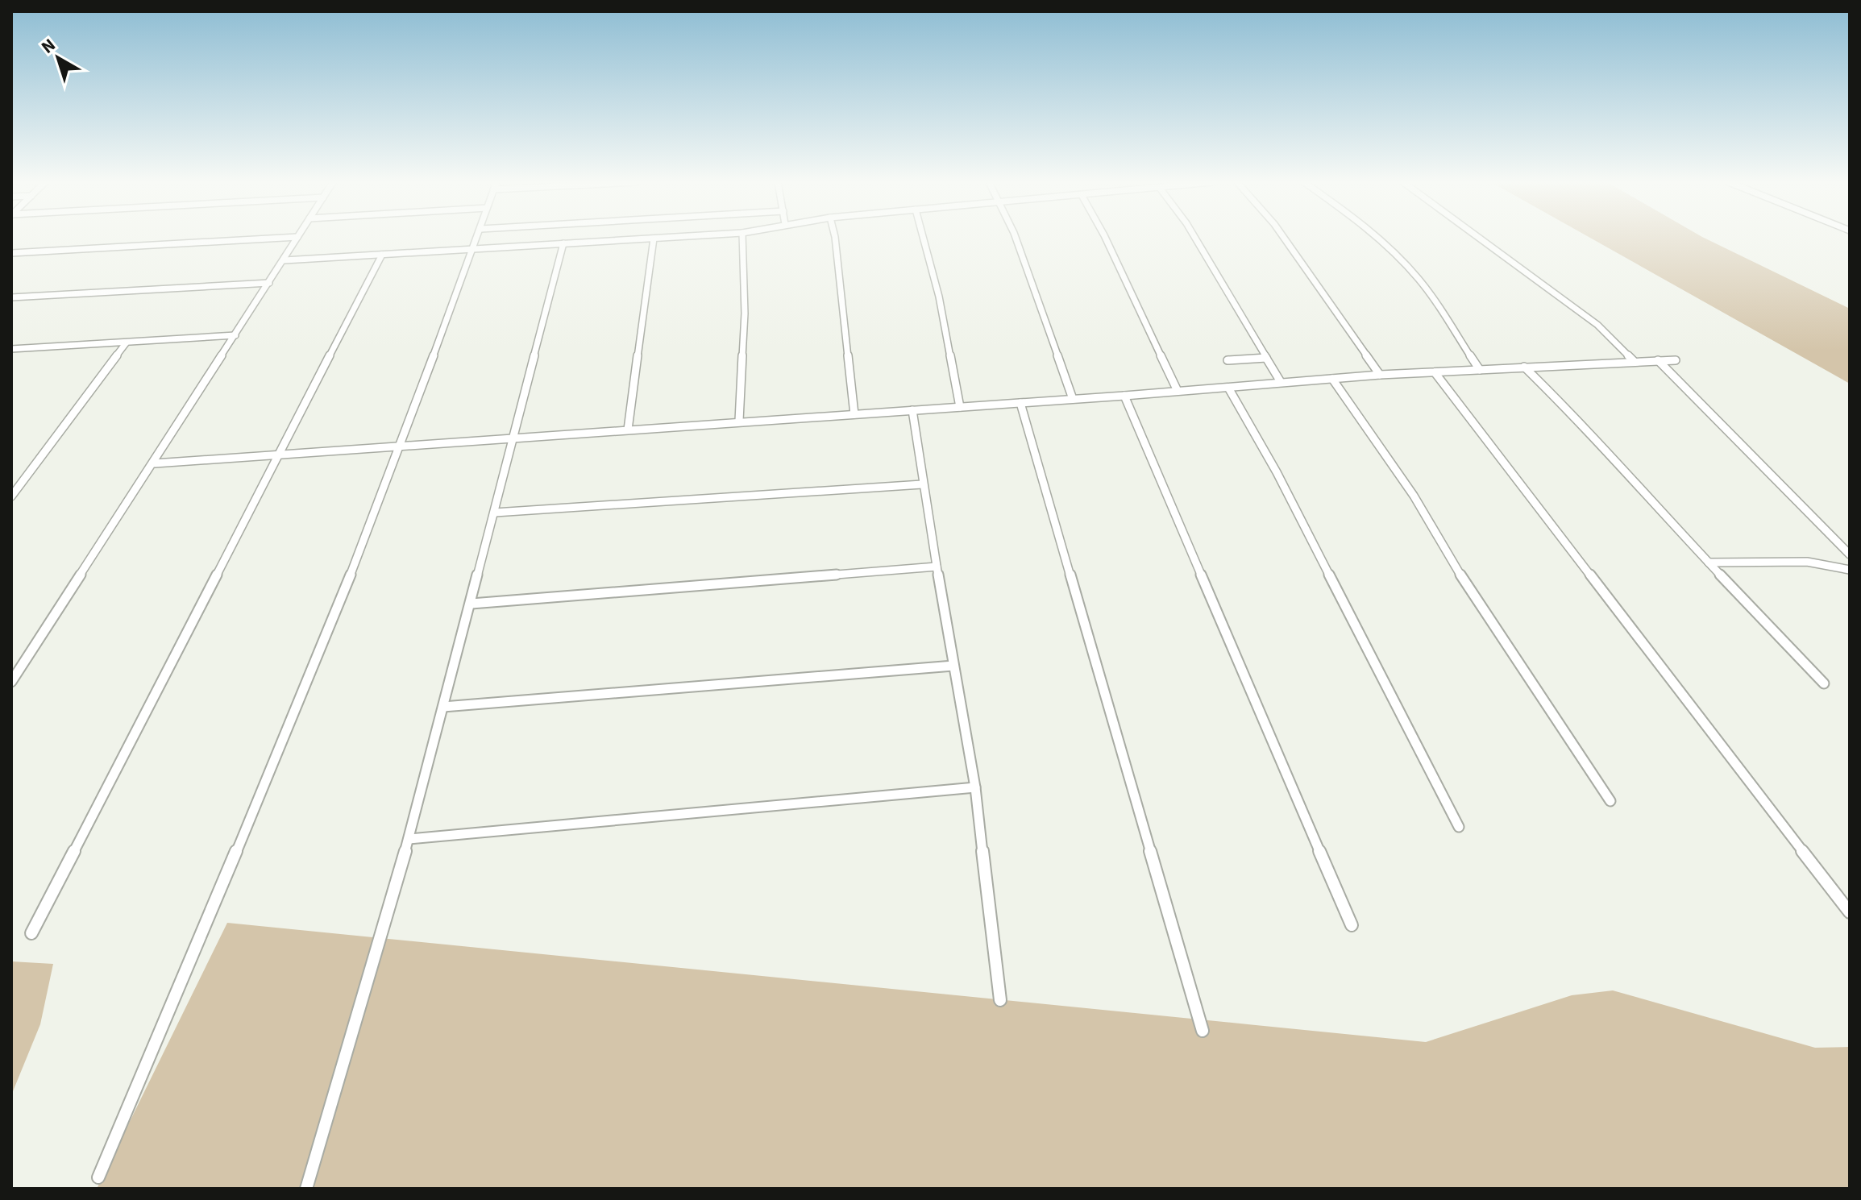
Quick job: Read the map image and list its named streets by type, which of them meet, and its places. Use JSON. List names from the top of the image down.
{
  "north": "top left"
}
